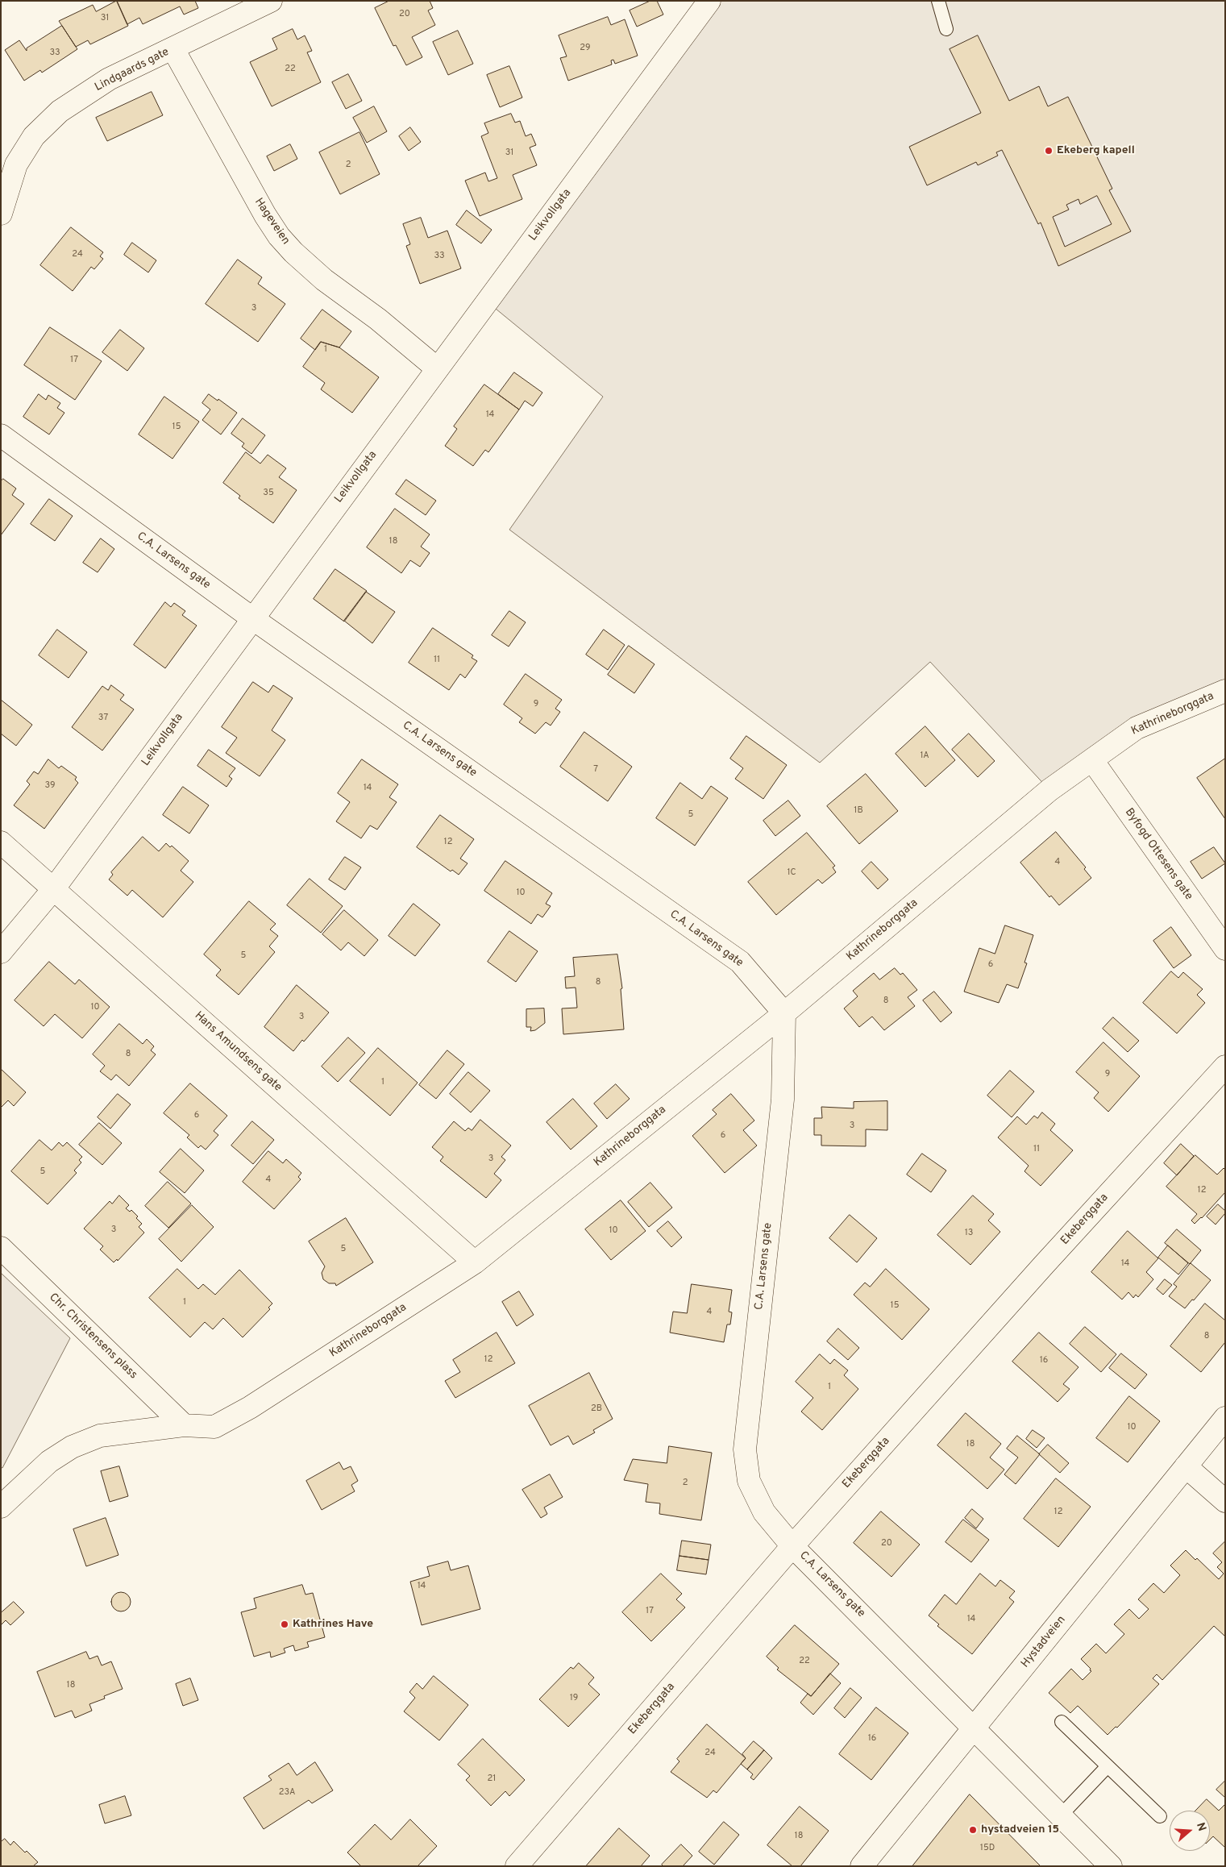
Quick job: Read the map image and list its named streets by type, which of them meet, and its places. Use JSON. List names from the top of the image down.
{
  "streets": {
    "street": [
      "Lindgaards gate",
      "Leikvollgata",
      "Hageveien",
      "C.A. Larsens gate",
      "Kathrineborggata",
      "Byfogd Ottesens gate",
      "Hans Amundsens gate",
      "Ekeberggata",
      "Chr. Christensens plass",
      "Hystadveien"
    ]
  },
  "crossings": [
    ["Lindgaards gate", "Hageveien"],
    ["Leikvollgata", "Hageveien"],
    ["Leikvollgata", "C.A. Larsens gate"],
    ["Leikvollgata", "Hans Amundsens gate"],
    ["C.A. Larsens gate", "Kathrineborggata"],
    ["C.A. Larsens gate", "Ekeberggata"],
    ["C.A. Larsens gate", "Hystadveien"],
    ["Kathrineborggata", "Byfogd Ottesens gate"],
    ["Kathrineborggata", "Hans Amundsens gate"],
    ["Kathrineborggata", "Chr. Christensens plass"]
  ],
  "places": ["Ekeberg kapell", "Kathrines Have", "hystadveien 15"],
  "house_numbers": [
    "20",
    "31",
    "29",
    "33",
    "22",
    "31",
    "2",
    "24",
    "33",
    "3",
    "1",
    "17",
    "14",
    "15",
    "35",
    "18",
    "11",
    "9",
    "37",
    "1A",
    "7",
    "39",
    "14",
    "1B",
    "5",
    "12",
    "4",
    "1C",
    "10",
    "5",
    "6",
    "8",
    "8",
    "10",
    "3",
    "8",
    "9",
    "1",
    "6",
    "3",
    "6",
    "11",
    "3",
    "5",
    "4",
    "12",
    "3",
    "10",
    "13",
    "5",
    "14",
    "1",
    "15",
    "4",
    "8",
    "12",
    "16",
    "1",
    "2B",
    "10",
    "18",
    "2",
    "12",
    "20",
    "14",
    "17",
    "14",
    "22",
    "18",
    "19",
    "16",
    "24",
    "21",
    "23A",
    "18",
    "15D"
  ],
  "north": "right"
}
